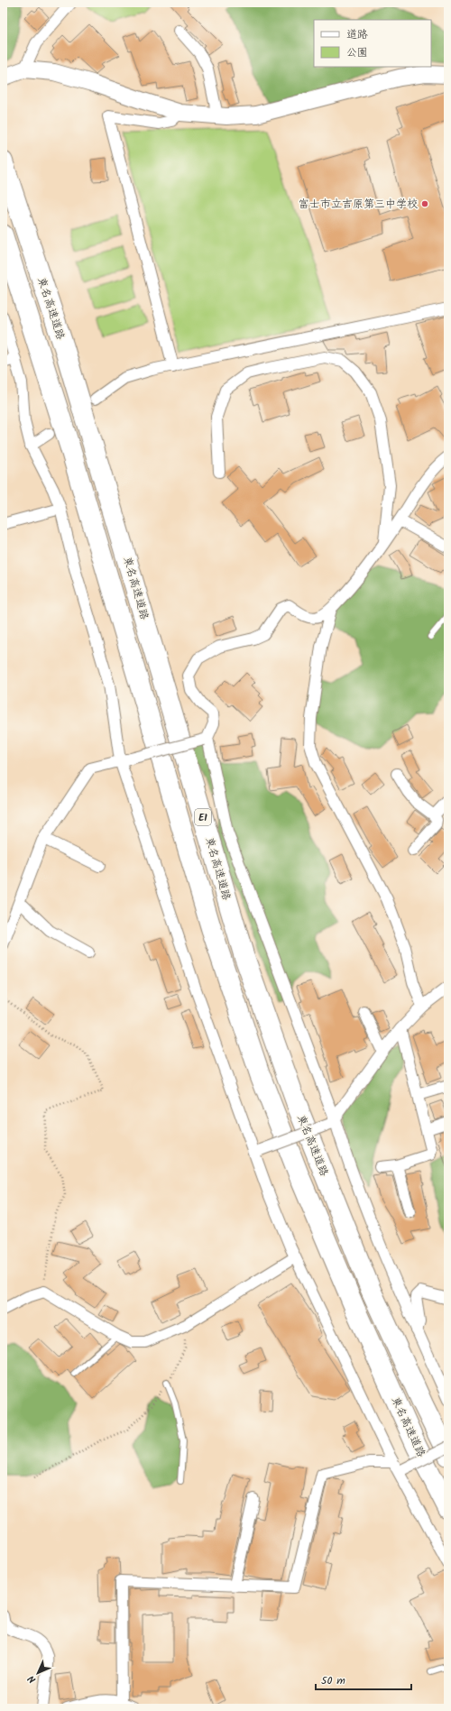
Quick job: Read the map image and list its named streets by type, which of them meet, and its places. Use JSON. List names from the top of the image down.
{
  "streets": {
    "highway": ["東名高速道路", "E1"]
  },
  "places": ["富士市立吉原第三中学校"],
  "legend": ["道路", "公園"],
  "scale_bar": "50 m",
  "north": "bottom left"
}
